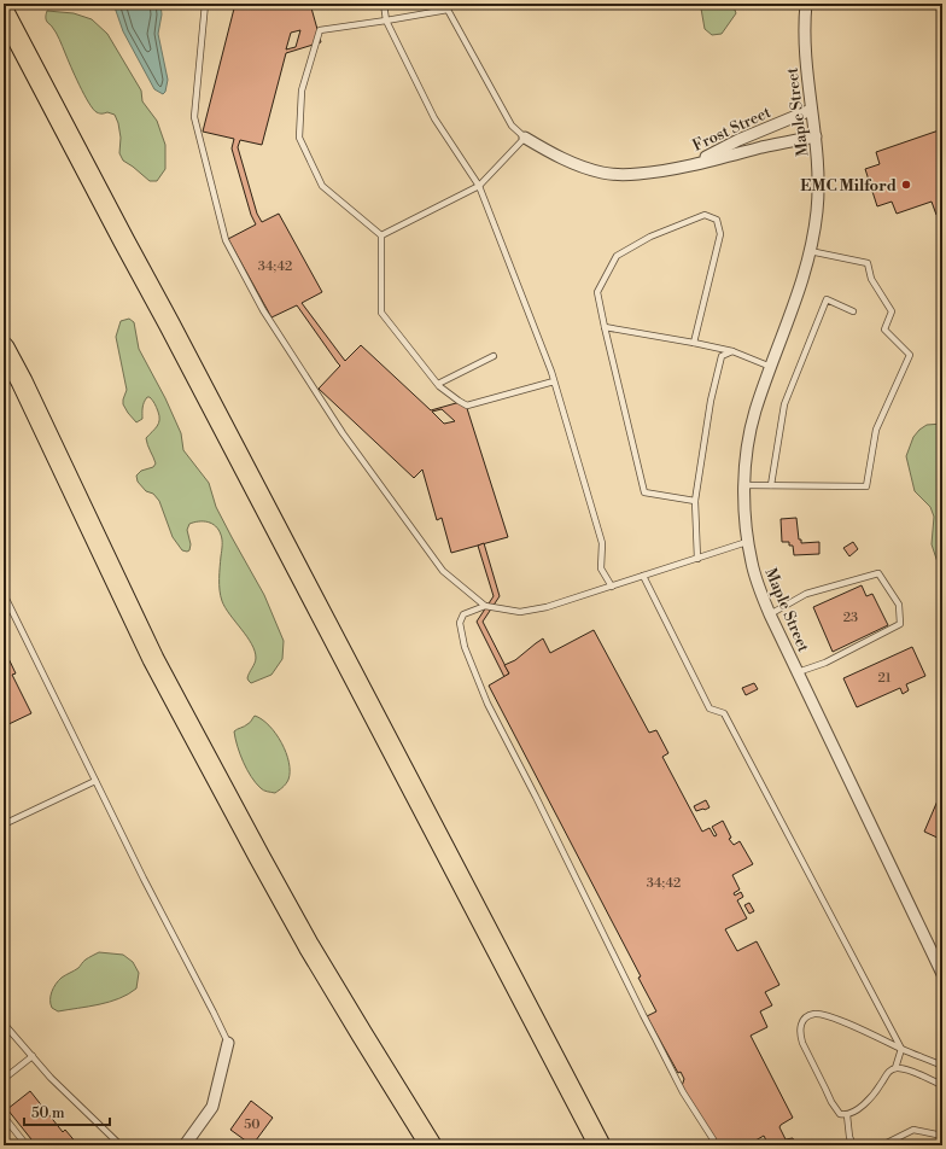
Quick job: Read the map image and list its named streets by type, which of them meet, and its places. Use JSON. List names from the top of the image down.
{
  "streets": {
    "street": ["Maple Street", "Frost Street"]
  },
  "crossings": [
    ["Maple Street", "Frost Street"]
  ],
  "places": ["EMC Milford"],
  "house_numbers": [
    "34;42",
    "23",
    "21",
    "34;42",
    "50"
  ],
  "scale_bar": "50 m"
}
